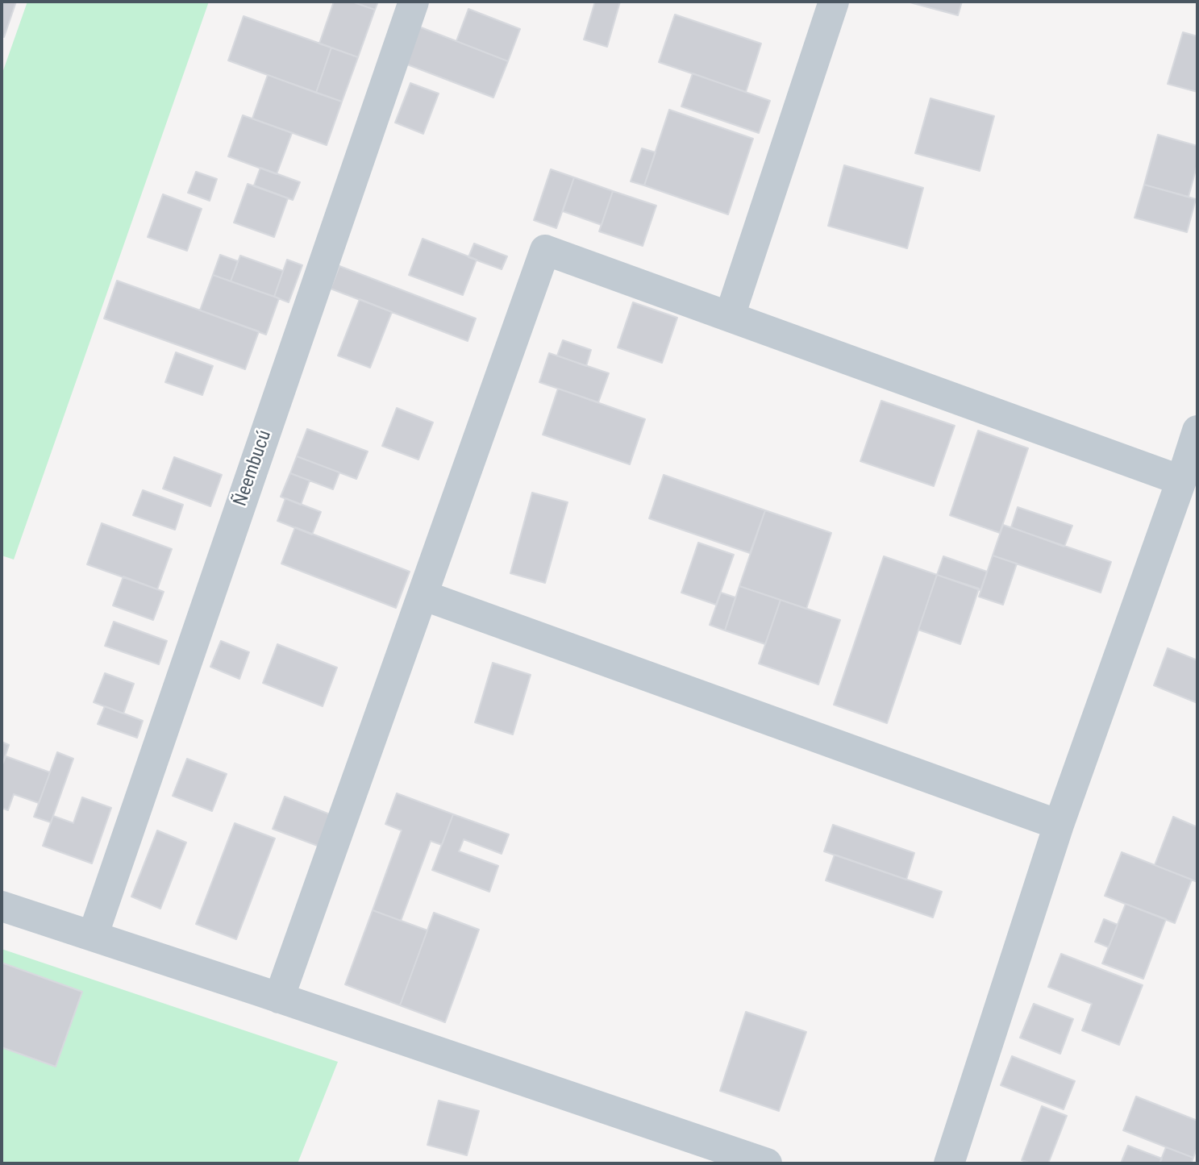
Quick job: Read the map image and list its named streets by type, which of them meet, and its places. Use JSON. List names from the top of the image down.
{
  "streets": {
    "street": ["Ñeembucú"]
  }
}
